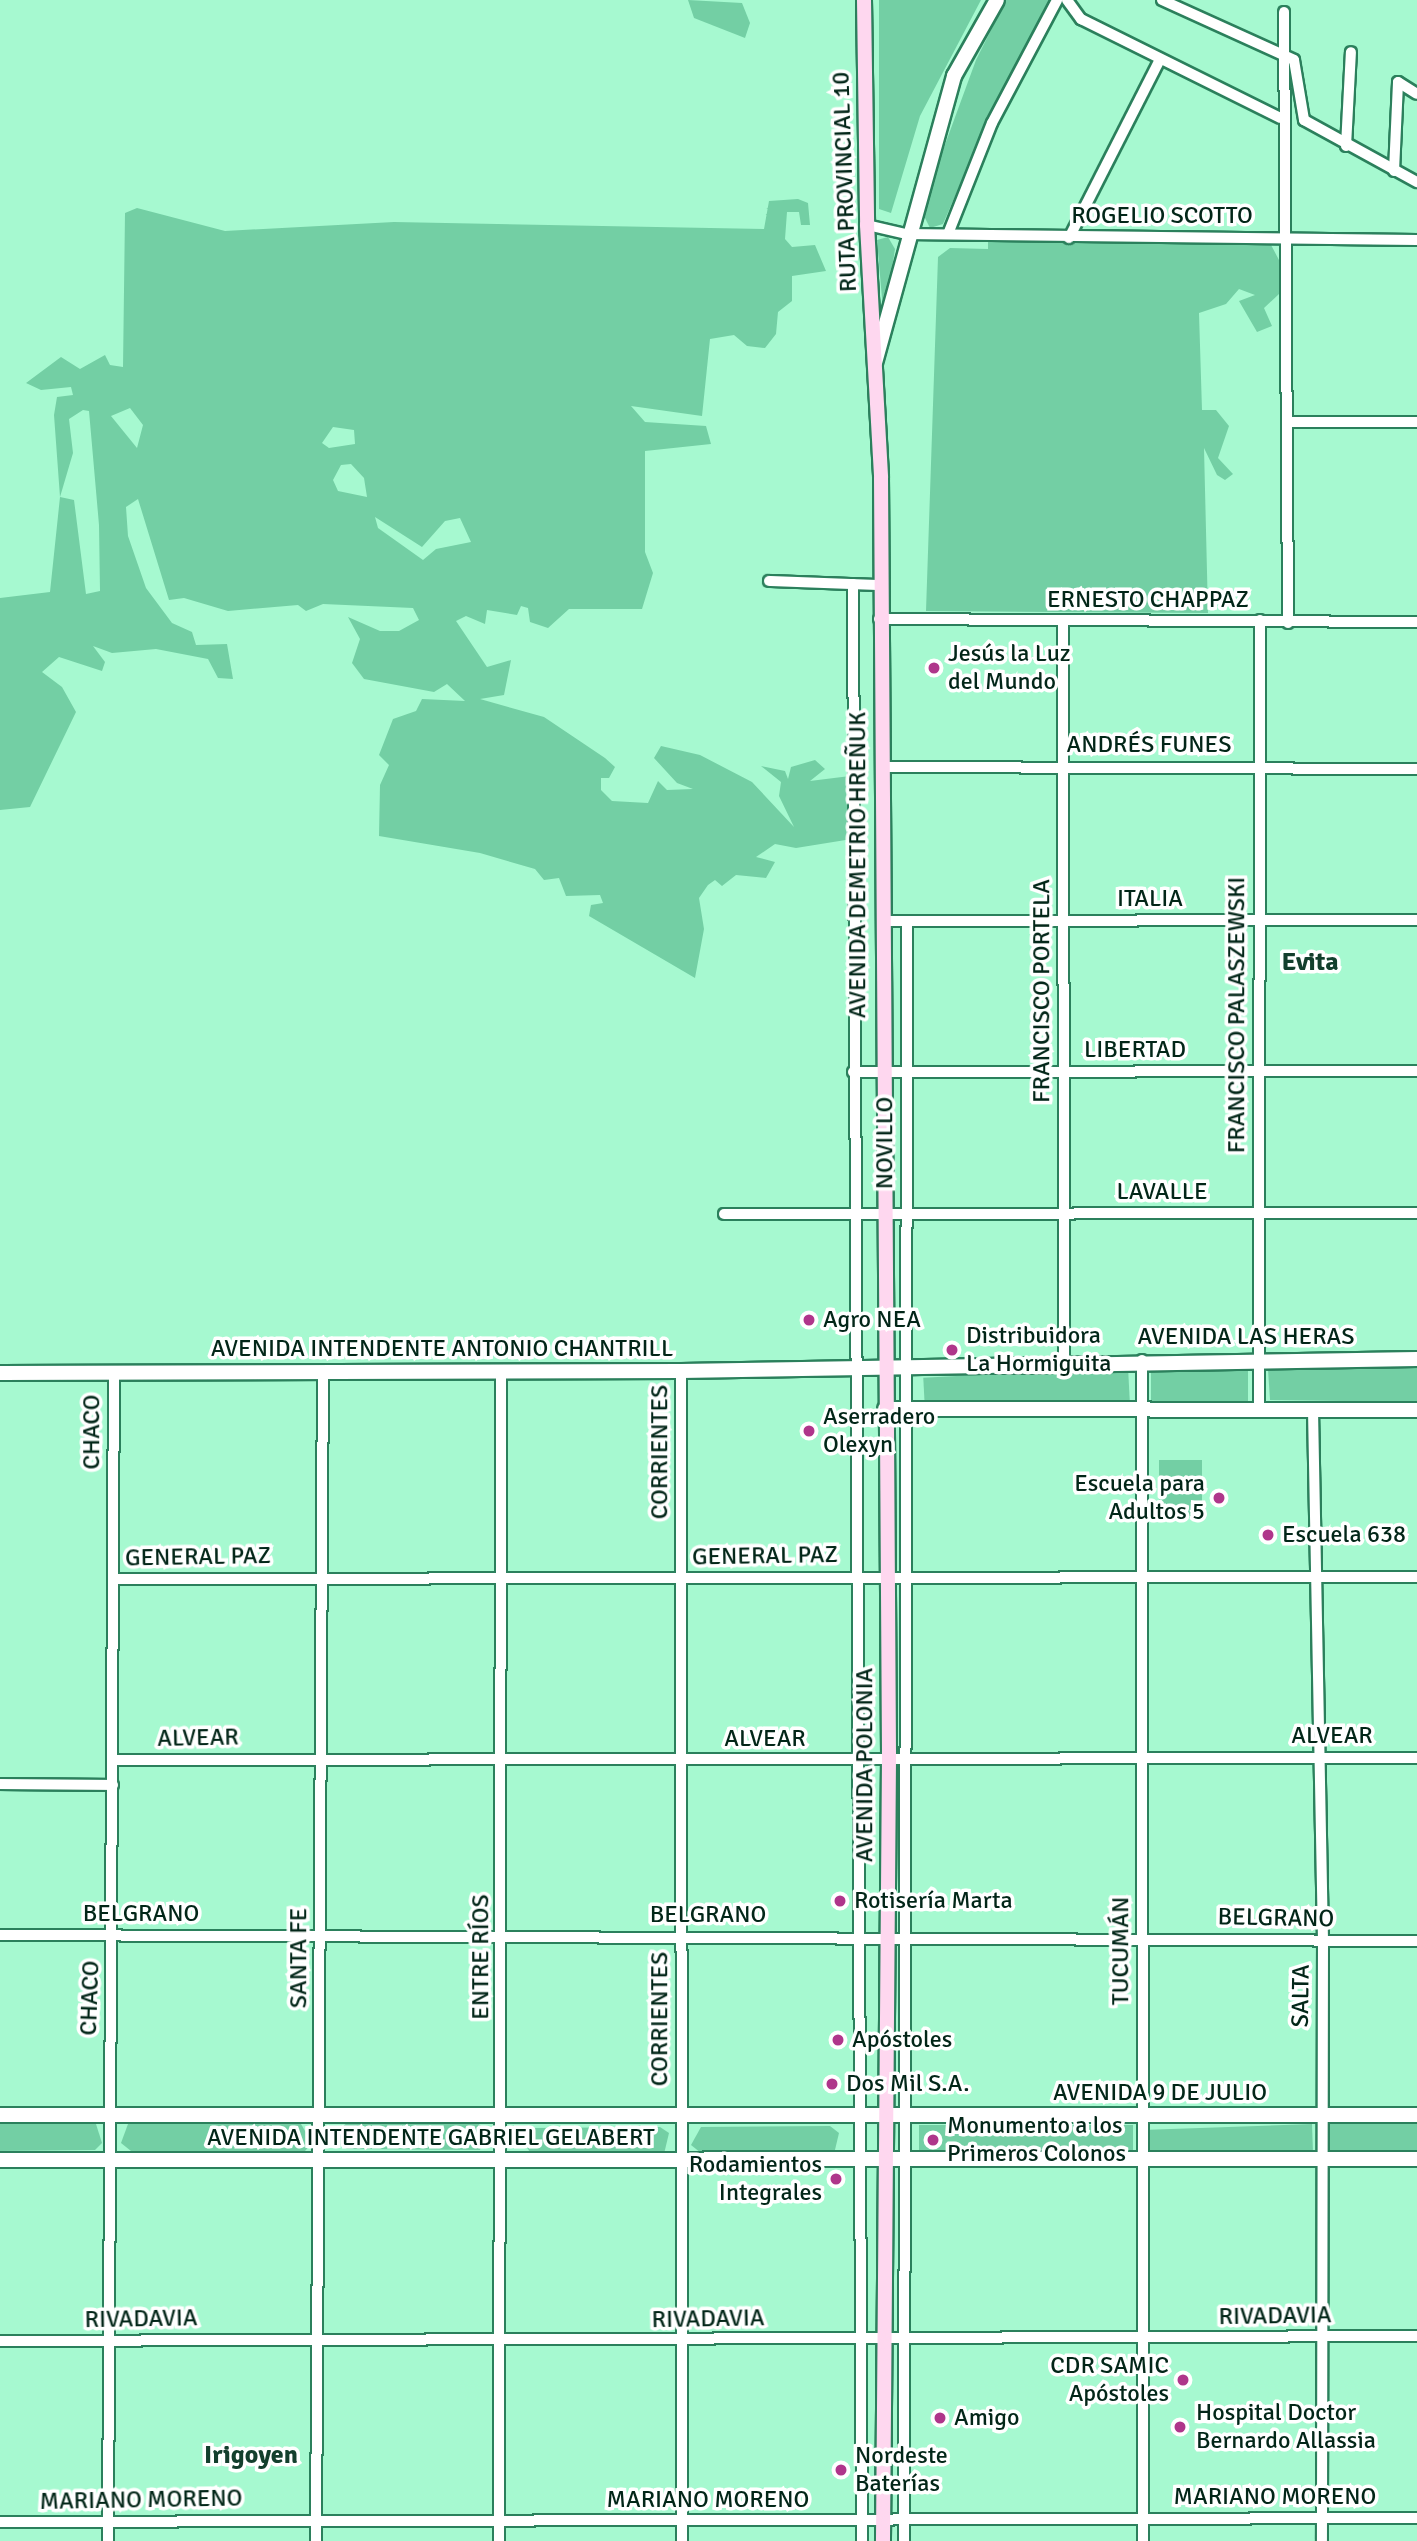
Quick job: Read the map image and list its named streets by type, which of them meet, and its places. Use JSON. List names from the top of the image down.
{
  "streets": {
    "main road": [
      "RUTA PROVINCIAL 10",
      "AVENIDA DEMETRIO HREÑUK",
      "AVENIDA LAS HERAS",
      "AVENIDA INTENDENTE ANTONIO CHANTRILL",
      "AVENIDA POLONIA",
      "AVENIDA 9 DE JULIO",
      "AVENIDA INTENDENTE GABRIEL GELABERT"
    ],
    "street": [
      "ROGELIO SCOTTO",
      "ERNESTO CHAPPAZ",
      "ANDRÉS FUNES",
      "ITALIA",
      "FRANCISCO PORTELA",
      "FRANCISCO PALASZEWSKI",
      "LIBERTAD",
      "NOVILLO",
      "LAVALLE",
      "CHACO",
      "CORRIENTES",
      "GENERAL PAZ",
      "ALVEAR",
      "BELGRANO",
      "TUCUMÁN",
      "ENTRE RÍOS",
      "SANTA FE",
      "SALTA",
      "RIVADAVIA",
      "MARIANO MORENO"
    ]
  },
  "crossings": [
    ["RUTA PROVINCIAL 10", "ROGELIO SCOTTO"],
    ["RUTA PROVINCIAL 10", "AVENIDA DEMETRIO HREÑUK"],
    ["ERNESTO CHAPPAZ", "AVENIDA DEMETRIO HREÑUK"],
    ["ERNESTO CHAPPAZ", "FRANCISCO PORTELA"],
    ["ERNESTO CHAPPAZ", "FRANCISCO PALASZEWSKI"],
    ["ANDRÉS FUNES", "AVENIDA DEMETRIO HREÑUK"],
    ["ANDRÉS FUNES", "FRANCISCO PORTELA"],
    ["ANDRÉS FUNES", "FRANCISCO PALASZEWSKI"],
    ["AVENIDA DEMETRIO HREÑUK", "ITALIA"],
    ["AVENIDA DEMETRIO HREÑUK", "LIBERTAD"],
    ["AVENIDA DEMETRIO HREÑUK", "LAVALLE"],
    ["AVENIDA DEMETRIO HREÑUK", "AVENIDA LAS HERAS"],
    ["AVENIDA DEMETRIO HREÑUK", "AVENIDA INTENDENTE ANTONIO CHANTRILL"],
    ["AVENIDA DEMETRIO HREÑUK", "AVENIDA POLONIA"],
    ["ITALIA", "FRANCISCO PORTELA"],
    ["ITALIA", "FRANCISCO PALASZEWSKI"],
    ["ITALIA", "NOVILLO"],
    ["FRANCISCO PORTELA", "LIBERTAD"],
    ["FRANCISCO PORTELA", "LAVALLE"],
    ["FRANCISCO PORTELA", "AVENIDA LAS HERAS"],
    ["FRANCISCO PALASZEWSKI", "LIBERTAD"],
    ["FRANCISCO PALASZEWSKI", "LAVALLE"],
    ["FRANCISCO PALASZEWSKI", "AVENIDA LAS HERAS"],
    ["LIBERTAD", "NOVILLO"],
    ["NOVILLO", "LAVALLE"],
    ["NOVILLO", "AVENIDA LAS HERAS"],
    ["NOVILLO", "AVENIDA POLONIA"],
    ["AVENIDA LAS HERAS", "AVENIDA INTENDENTE ANTONIO CHANTRILL"],
    ["AVENIDA LAS HERAS", "AVENIDA POLONIA"],
    ["AVENIDA LAS HERAS", "TUCUMÁN"],
    ["AVENIDA INTENDENTE ANTONIO CHANTRILL", "CHACO"],
    ["AVENIDA INTENDENTE ANTONIO CHANTRILL", "CORRIENTES"],
    ["AVENIDA INTENDENTE ANTONIO CHANTRILL", "AVENIDA POLONIA"],
    ["AVENIDA INTENDENTE ANTONIO CHANTRILL", "ENTRE RÍOS"],
    ["AVENIDA INTENDENTE ANTONIO CHANTRILL", "SANTA FE"],
    ["CHACO", "GENERAL PAZ"],
    ["CHACO", "ALVEAR"],
    ["CHACO", "BELGRANO"],
    ["CHACO", "AVENIDA INTENDENTE GABRIEL GELABERT"],
    ["CHACO", "RIVADAVIA"],
    ["CHACO", "MARIANO MORENO"],
    ["CORRIENTES", "GENERAL PAZ"],
    ["CORRIENTES", "ALVEAR"],
    ["CORRIENTES", "BELGRANO"],
    ["CORRIENTES", "AVENIDA INTENDENTE GABRIEL GELABERT"],
    ["CORRIENTES", "RIVADAVIA"],
    ["CORRIENTES", "MARIANO MORENO"],
    ["GENERAL PAZ", "AVENIDA POLONIA"],
    ["GENERAL PAZ", "TUCUMÁN"],
    ["GENERAL PAZ", "ENTRE RÍOS"],
    ["GENERAL PAZ", "SANTA FE"],
    ["GENERAL PAZ", "SALTA"],
    ["ALVEAR", "AVENIDA POLONIA"],
    ["ALVEAR", "TUCUMÁN"],
    ["ALVEAR", "ENTRE RÍOS"],
    ["ALVEAR", "SANTA FE"],
    ["ALVEAR", "SALTA"],
    ["AVENIDA POLONIA", "BELGRANO"],
    ["AVENIDA POLONIA", "AVENIDA 9 DE JULIO"],
    ["AVENIDA POLONIA", "AVENIDA INTENDENTE GABRIEL GELABERT"],
    ["AVENIDA POLONIA", "RIVADAVIA"],
    ["AVENIDA POLONIA", "MARIANO MORENO"],
    ["BELGRANO", "TUCUMÁN"],
    ["BELGRANO", "ENTRE RÍOS"],
    ["BELGRANO", "SANTA FE"],
    ["BELGRANO", "SALTA"],
    ["TUCUMÁN", "AVENIDA 9 DE JULIO"],
    ["TUCUMÁN", "RIVADAVIA"],
    ["TUCUMÁN", "MARIANO MORENO"],
    ["ENTRE RÍOS", "AVENIDA INTENDENTE GABRIEL GELABERT"],
    ["ENTRE RÍOS", "RIVADAVIA"],
    ["ENTRE RÍOS", "MARIANO MORENO"],
    ["SANTA FE", "AVENIDA INTENDENTE GABRIEL GELABERT"],
    ["SANTA FE", "RIVADAVIA"],
    ["SANTA FE", "MARIANO MORENO"],
    ["SALTA", "AVENIDA 9 DE JULIO"],
    ["SALTA", "RIVADAVIA"],
    ["SALTA", "MARIANO MORENO"],
    ["AVENIDA 9 DE JULIO", "AVENIDA INTENDENTE GABRIEL GELABERT"]
  ],
  "districts": ["Evita", "Irigoyen"],
  "places": [
    "Jesús la Luz del Mundo",
    "Agro NEA",
    "Distribuidora La Hormiguita",
    "Aserradero Olexyn",
    "Escuela para Adultos 5",
    "Escuela 638",
    "Rotisería Marta",
    "Apóstoles",
    "Dos Mil S.A.",
    "Monumento a los Primeros Colonos",
    "Rodamientos Integrales",
    "CDR SAMIC Apóstoles",
    "Amigo",
    "Hospital Doctor Bernardo Allassia",
    "Nordeste Baterías"
  ]
}
